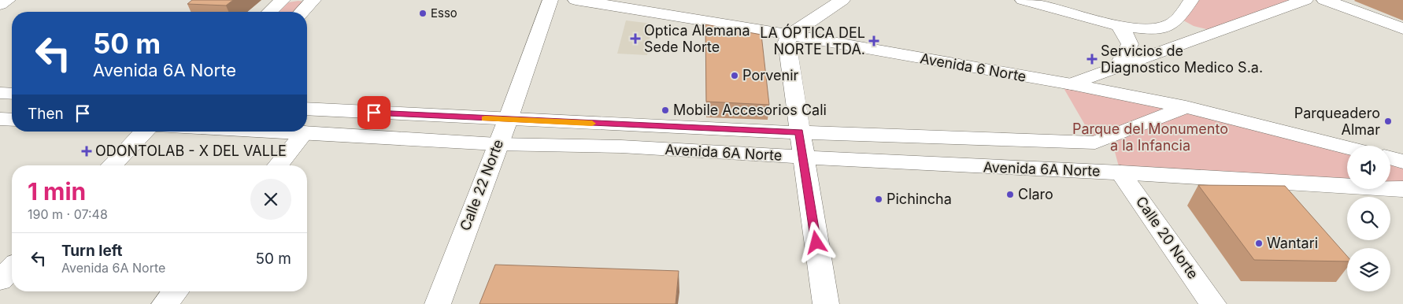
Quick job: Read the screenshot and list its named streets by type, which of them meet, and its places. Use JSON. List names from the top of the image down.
{
  "streets": {
    "street": [
      "Avenida 6 Norte",
      "Avenida 6A Norte",
      "Calle 22 Norte",
      "Calle 20 Norte"
    ]
  },
  "crossings": [
    ["Avenida 6 Norte", "Avenida 6A Norte"],
    ["Avenida 6A Norte", "Calle 22 Norte"],
    ["Avenida 6A Norte", "Calle 20 Norte"]
  ],
  "parks": ["Parque del Monumento a la Infancia"],
  "places": {
    "other": [
      "Esso",
      "Porvenir",
      "Mobile Accesorios Cali",
      "Parqueadero Almar",
      "Claro",
      "Pichincha",
      "Wantari"
    ],
    "health": [
      "Optica Alemana Sede Norte",
      "LA ÓPTICA DEL NORTE LTDA.",
      "Servicios de Diagnostico Medico S.a.",
      "ODONTOLAB - X DEL VALLE"
    ]
  },
  "page": {
    "turn": ["50 m", "Avenida 6A Norte"],
    "then": "Then",
    "heading": ["1 min", "190 m · 07:48"],
    "list": [
      {
        "name": "Turn left",
        "note": "Avenida 6A Norte",
        "value": "50 m"
      }
    ]
  }
}
